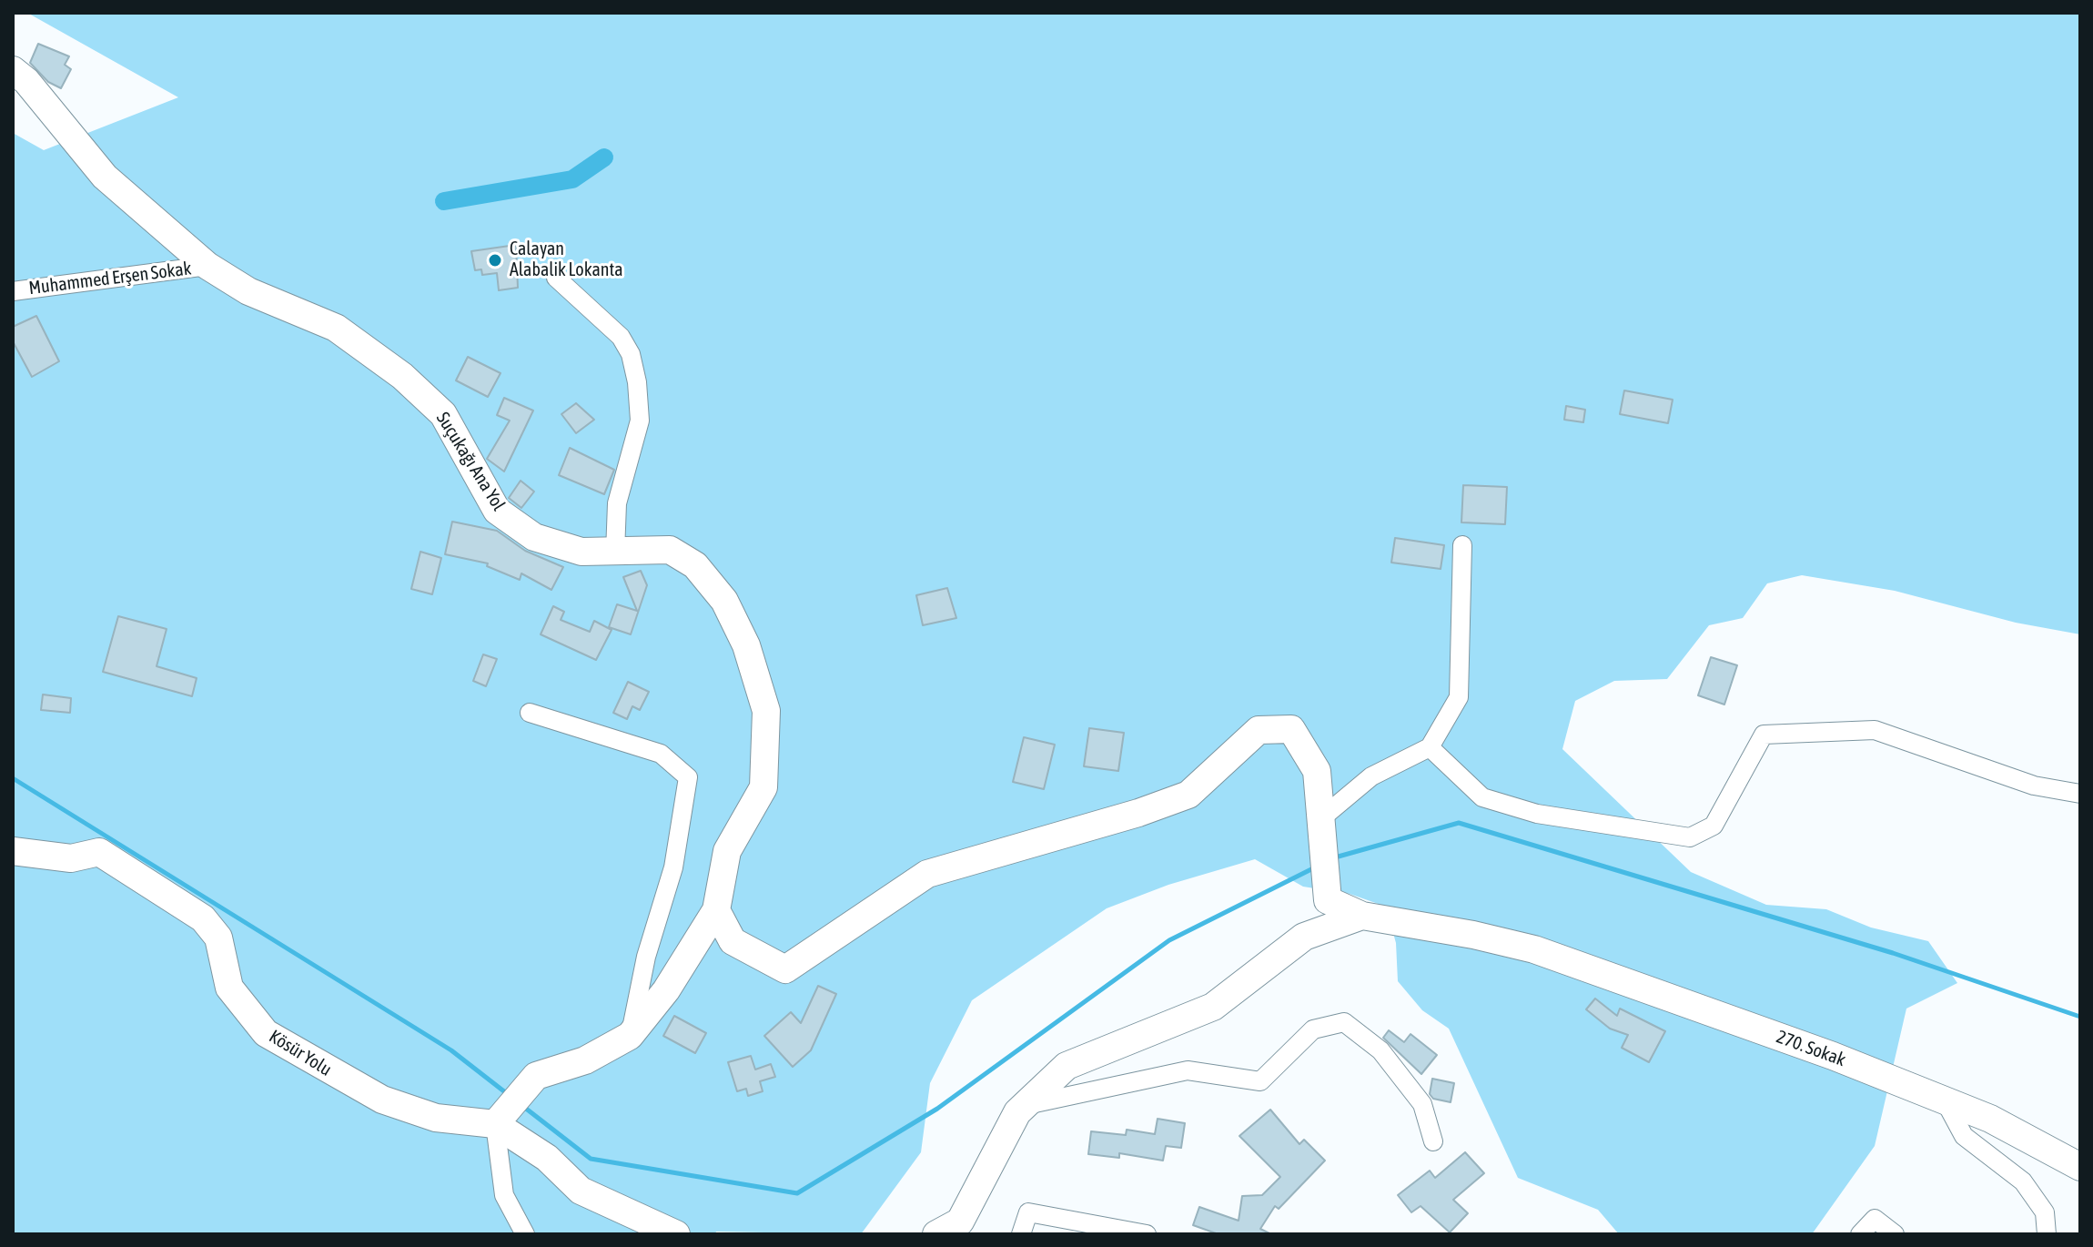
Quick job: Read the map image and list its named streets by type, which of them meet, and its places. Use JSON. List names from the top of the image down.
{
  "streets": {
    "street": [
      "Muhammed Erşen Sokak",
      "Suçukağı Ana Yol",
      "270. Sokak",
      "Kösür Yolu"
    ]
  },
  "crossings": [
    ["Muhammed Erşen Sokak", "Suçukağı Ana Yol"],
    ["Suçukağı Ana Yol", "Kösür Yolu"]
  ],
  "places": ["Calayan Alabalik Lokanta"]
}
